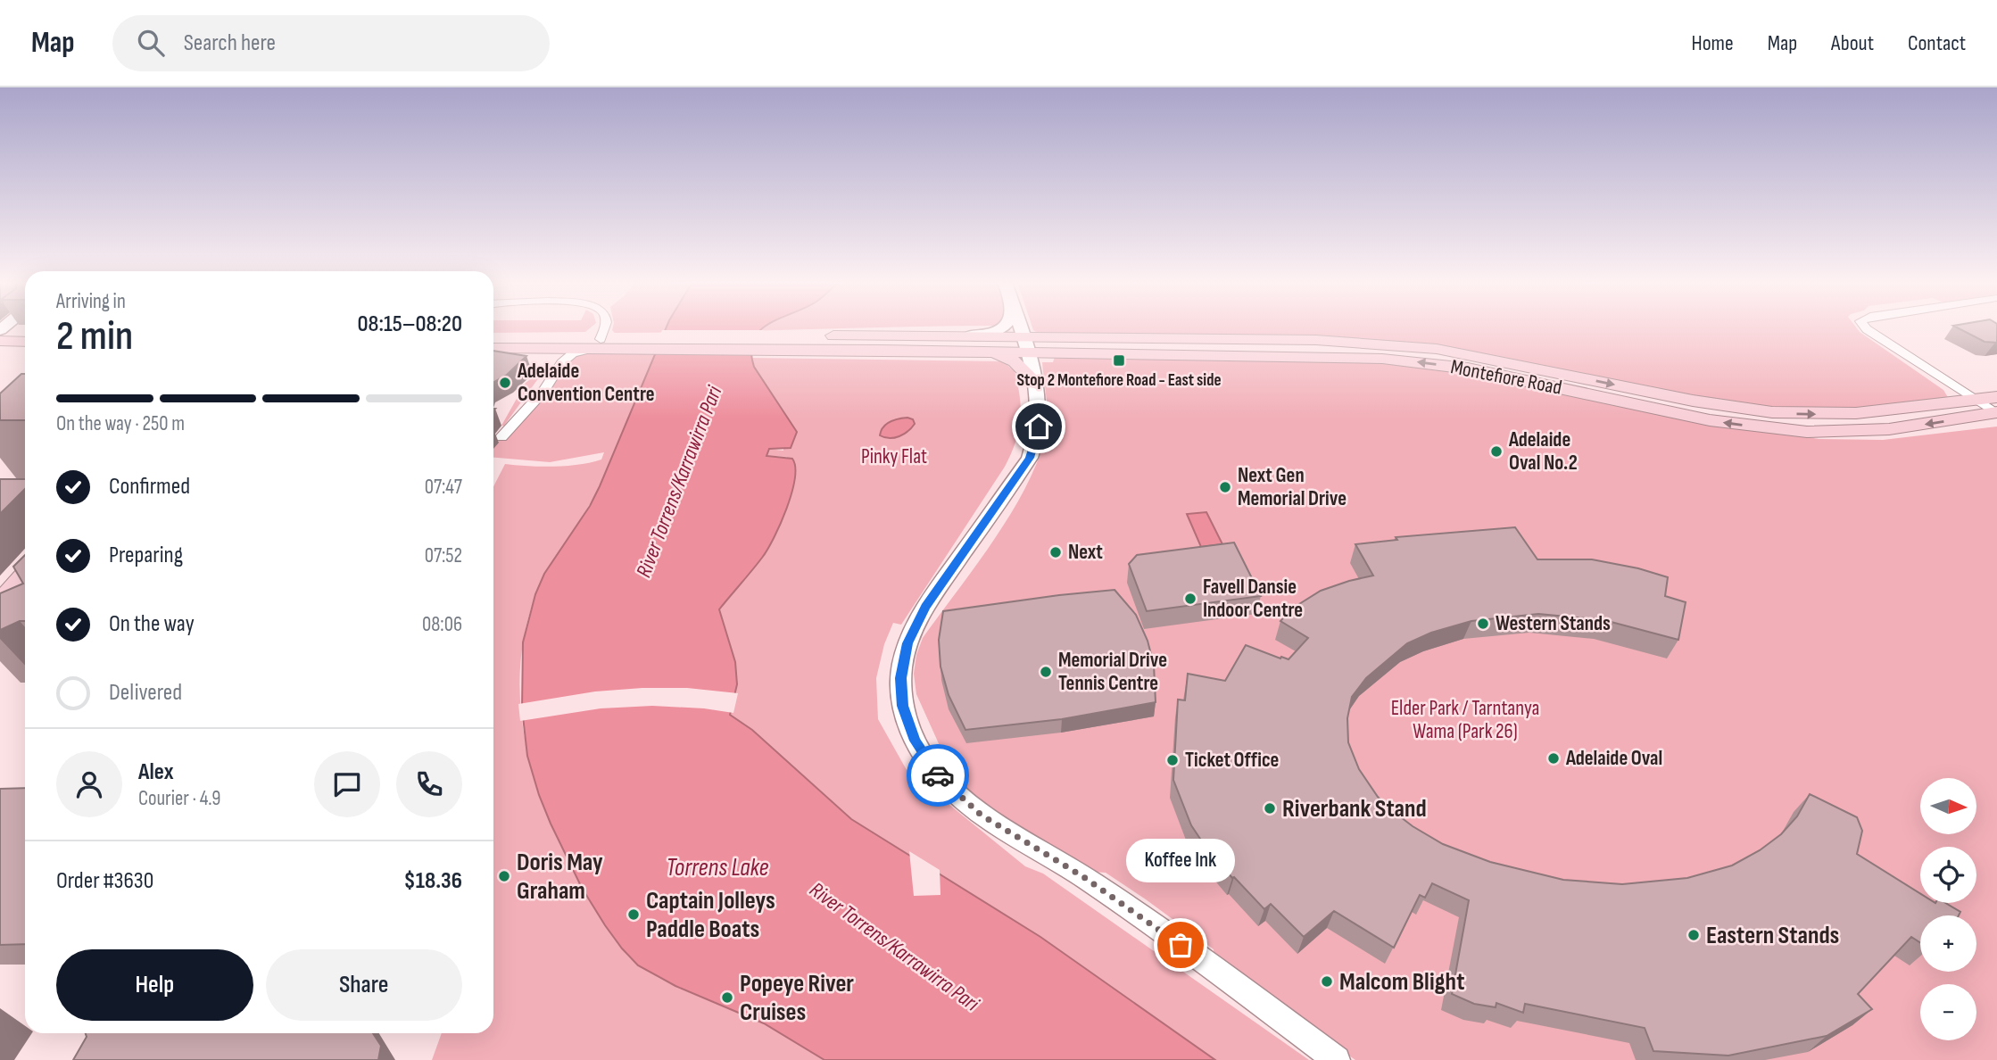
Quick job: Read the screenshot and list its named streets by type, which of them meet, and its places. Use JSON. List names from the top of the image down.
{
  "streets": {
    "main road": ["Montefiore Road"]
  },
  "water": ["River Torrens/Karrawirra Pari", "Torrens Lake"],
  "parks": ["Pinky Flat", "Elder Park / Tarntanya Wama (Park 26)"],
  "places": {
    "transit": ["Stop 2 Montefiore Road - East side"],
    "other": [
      "Adelaide Convention Centre",
      "Adelaide Oval No.2",
      "Next Gen Memorial Drive",
      "Next",
      "Favell Dansie Indoor Centre",
      "Western Stands",
      "Memorial Drive Tennis Centre",
      "Adelaide Oval",
      "Ticket Office",
      "Riverbank Stand",
      "Doris May Graham",
      "Captain Jolleys Paddle Boats",
      "Eastern Stands",
      "Koffee Ink",
      "Malcom Blight",
      "Popeye River Cruises"
    ]
  },
  "north": "right",
  "page": {
    "header": "Map",
    "search": "Search here",
    "nav": [
      "Home",
      "Map",
      "About",
      "Contact"
    ],
    "heading": ["2 min", "Arriving in", "08:15–08:20"],
    "panel": [
      "Alex",
      "Courier · 4.9",
      "Order #3630",
      "$18.36"
    ],
    "bar": "On the way · 250 m",
    "list": [
      ["Confirmed", "07:47"],
      ["Preparing", "07:52"],
      ["On the way", "08:06"],
      "Delivered"
    ],
    "map_buttons": ["+", "−"],
    "bubble": "Koffee Ink",
    "buttons": ["Help", "Share"]
  }
}
